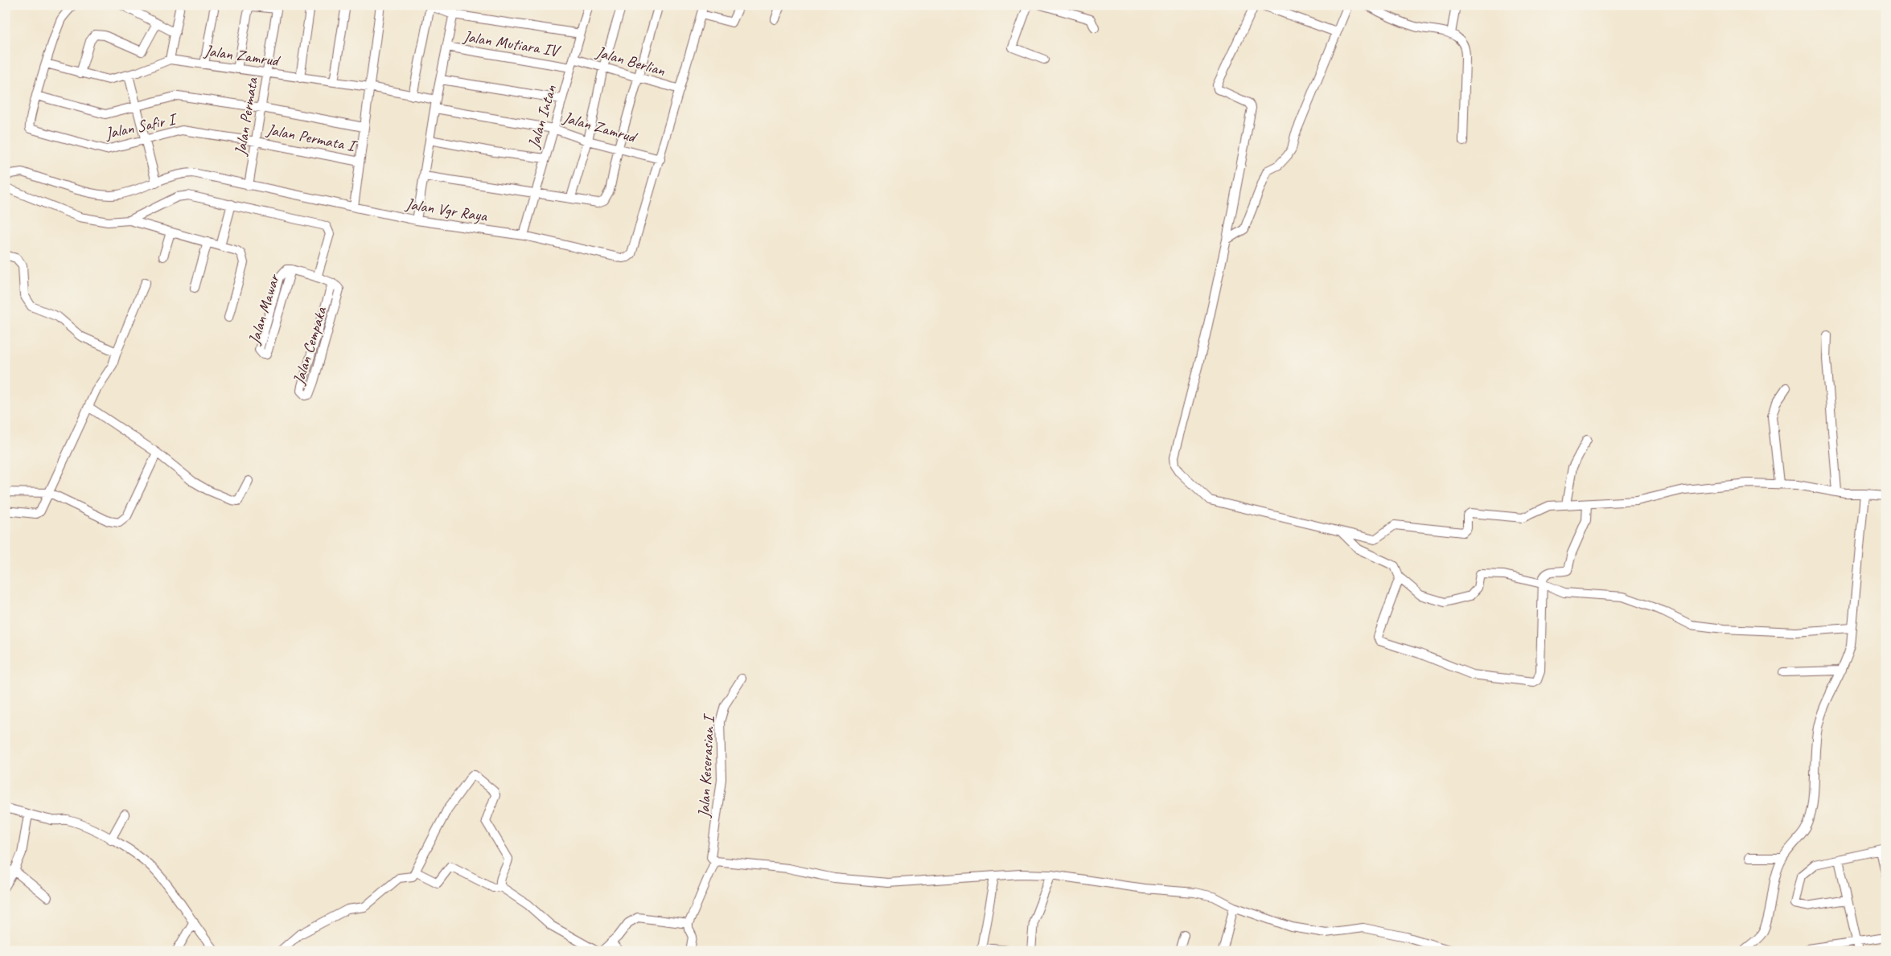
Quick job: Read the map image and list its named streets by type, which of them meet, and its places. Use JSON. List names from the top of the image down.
{
  "streets": {
    "street": [
      "Jalan Mutiara IV",
      "Jalan Zamrud",
      "Jalan Berlian",
      "Jalan Permata",
      "Jalan Intan",
      "Jalan Safir I",
      "Jalan Permata I",
      "Jalan Vgr Raya",
      "Jalan Mawar",
      "Jalan Cempaka",
      "Jalan Keserasian I"
    ]
  },
  "crossings": [
    ["Jalan Mutiara IV", "Jalan Intan"],
    ["Jalan Zamrud", "Jalan Permata"],
    ["Jalan Zamrud", "Jalan Intan"],
    ["Jalan Zamrud", "Jalan Vgr Raya"],
    ["Jalan Berlian", "Jalan Intan"],
    ["Jalan Berlian", "Jalan Vgr Raya"],
    ["Jalan Permata", "Jalan Safir I"],
    ["Jalan Permata", "Jalan Permata I"],
    ["Jalan Permata", "Jalan Vgr Raya"],
    ["Jalan Intan", "Jalan Vgr Raya"],
    ["Jalan Safir I", "Jalan Permata I"]
  ]
}
